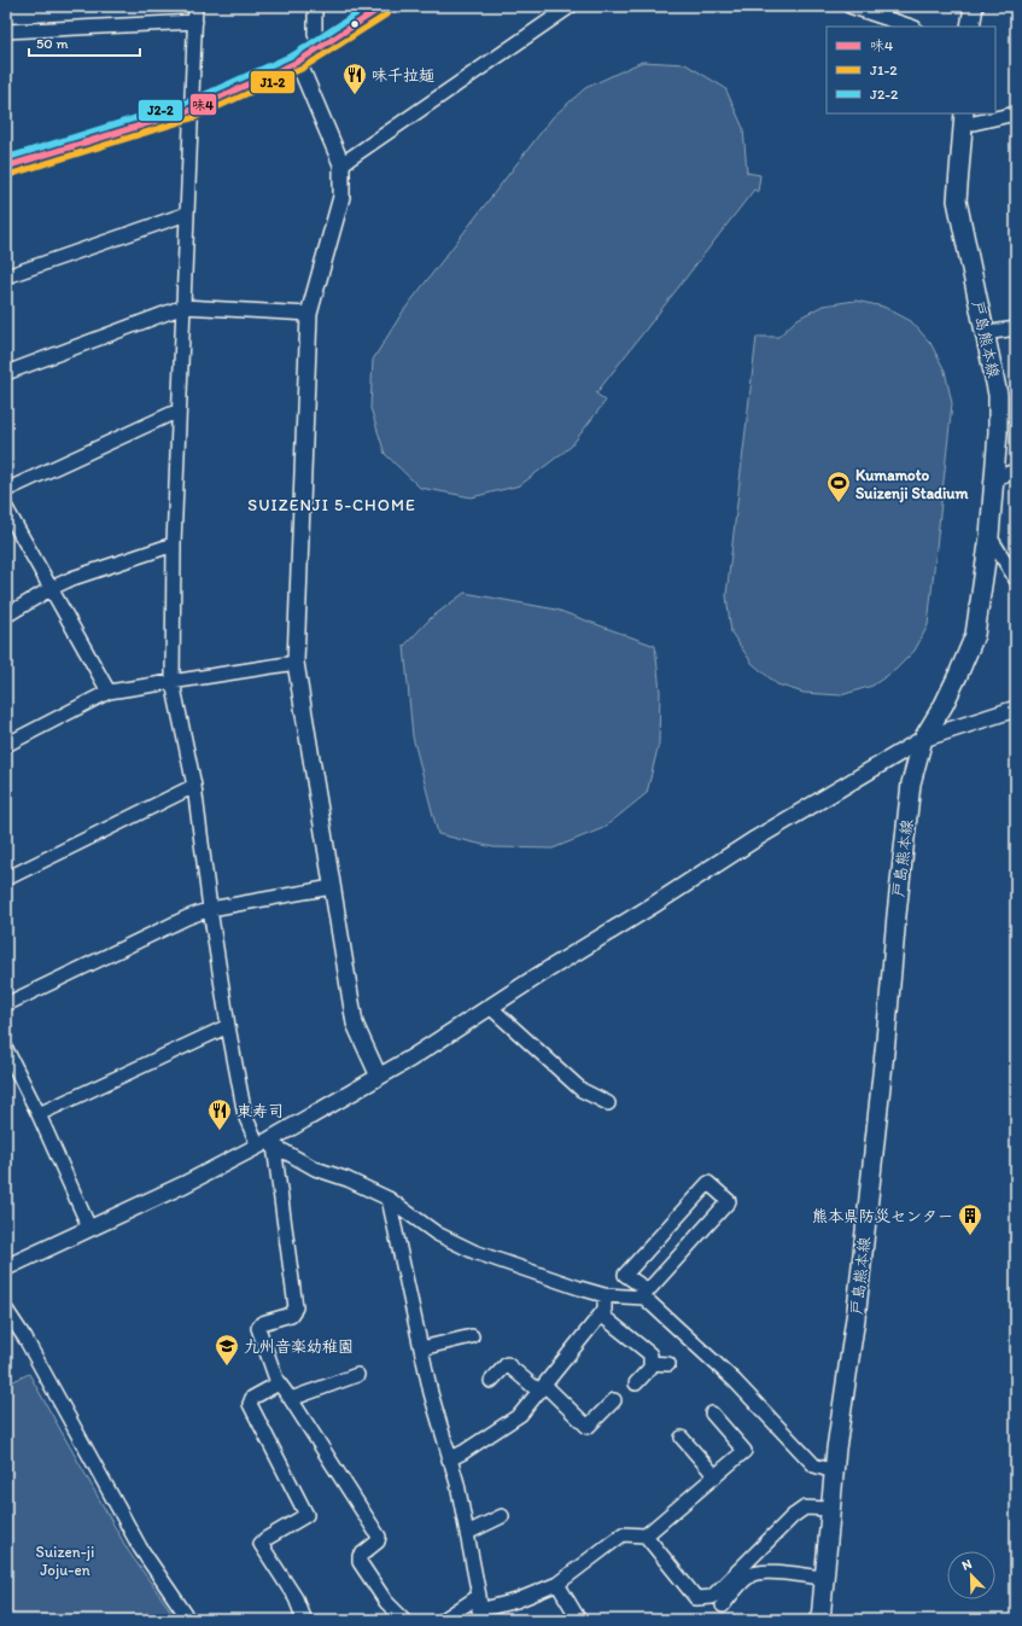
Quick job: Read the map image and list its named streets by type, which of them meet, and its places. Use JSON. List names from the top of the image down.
{
  "streets": {
    "main road": ["戸島熊本線"]
  },
  "districts": ["SUIZENJI 5-CHOME"],
  "parks": ["Suizen-ji Joju-en"],
  "places": {
    "restaurant": ["味千拉麺", "東寿司"],
    "sports": ["Kumamoto Suizenji Stadium"],
    "building": ["熊本県防災センター"],
    "school or university": ["九州音楽幼稚園"]
  },
  "lines": ["transit line 味4", "transit line J2-2", "transit line J1-2"],
  "legend": ["味4", "J1-2", "J2-2"],
  "scale_bar": "50 m",
  "north": "top left"
}
